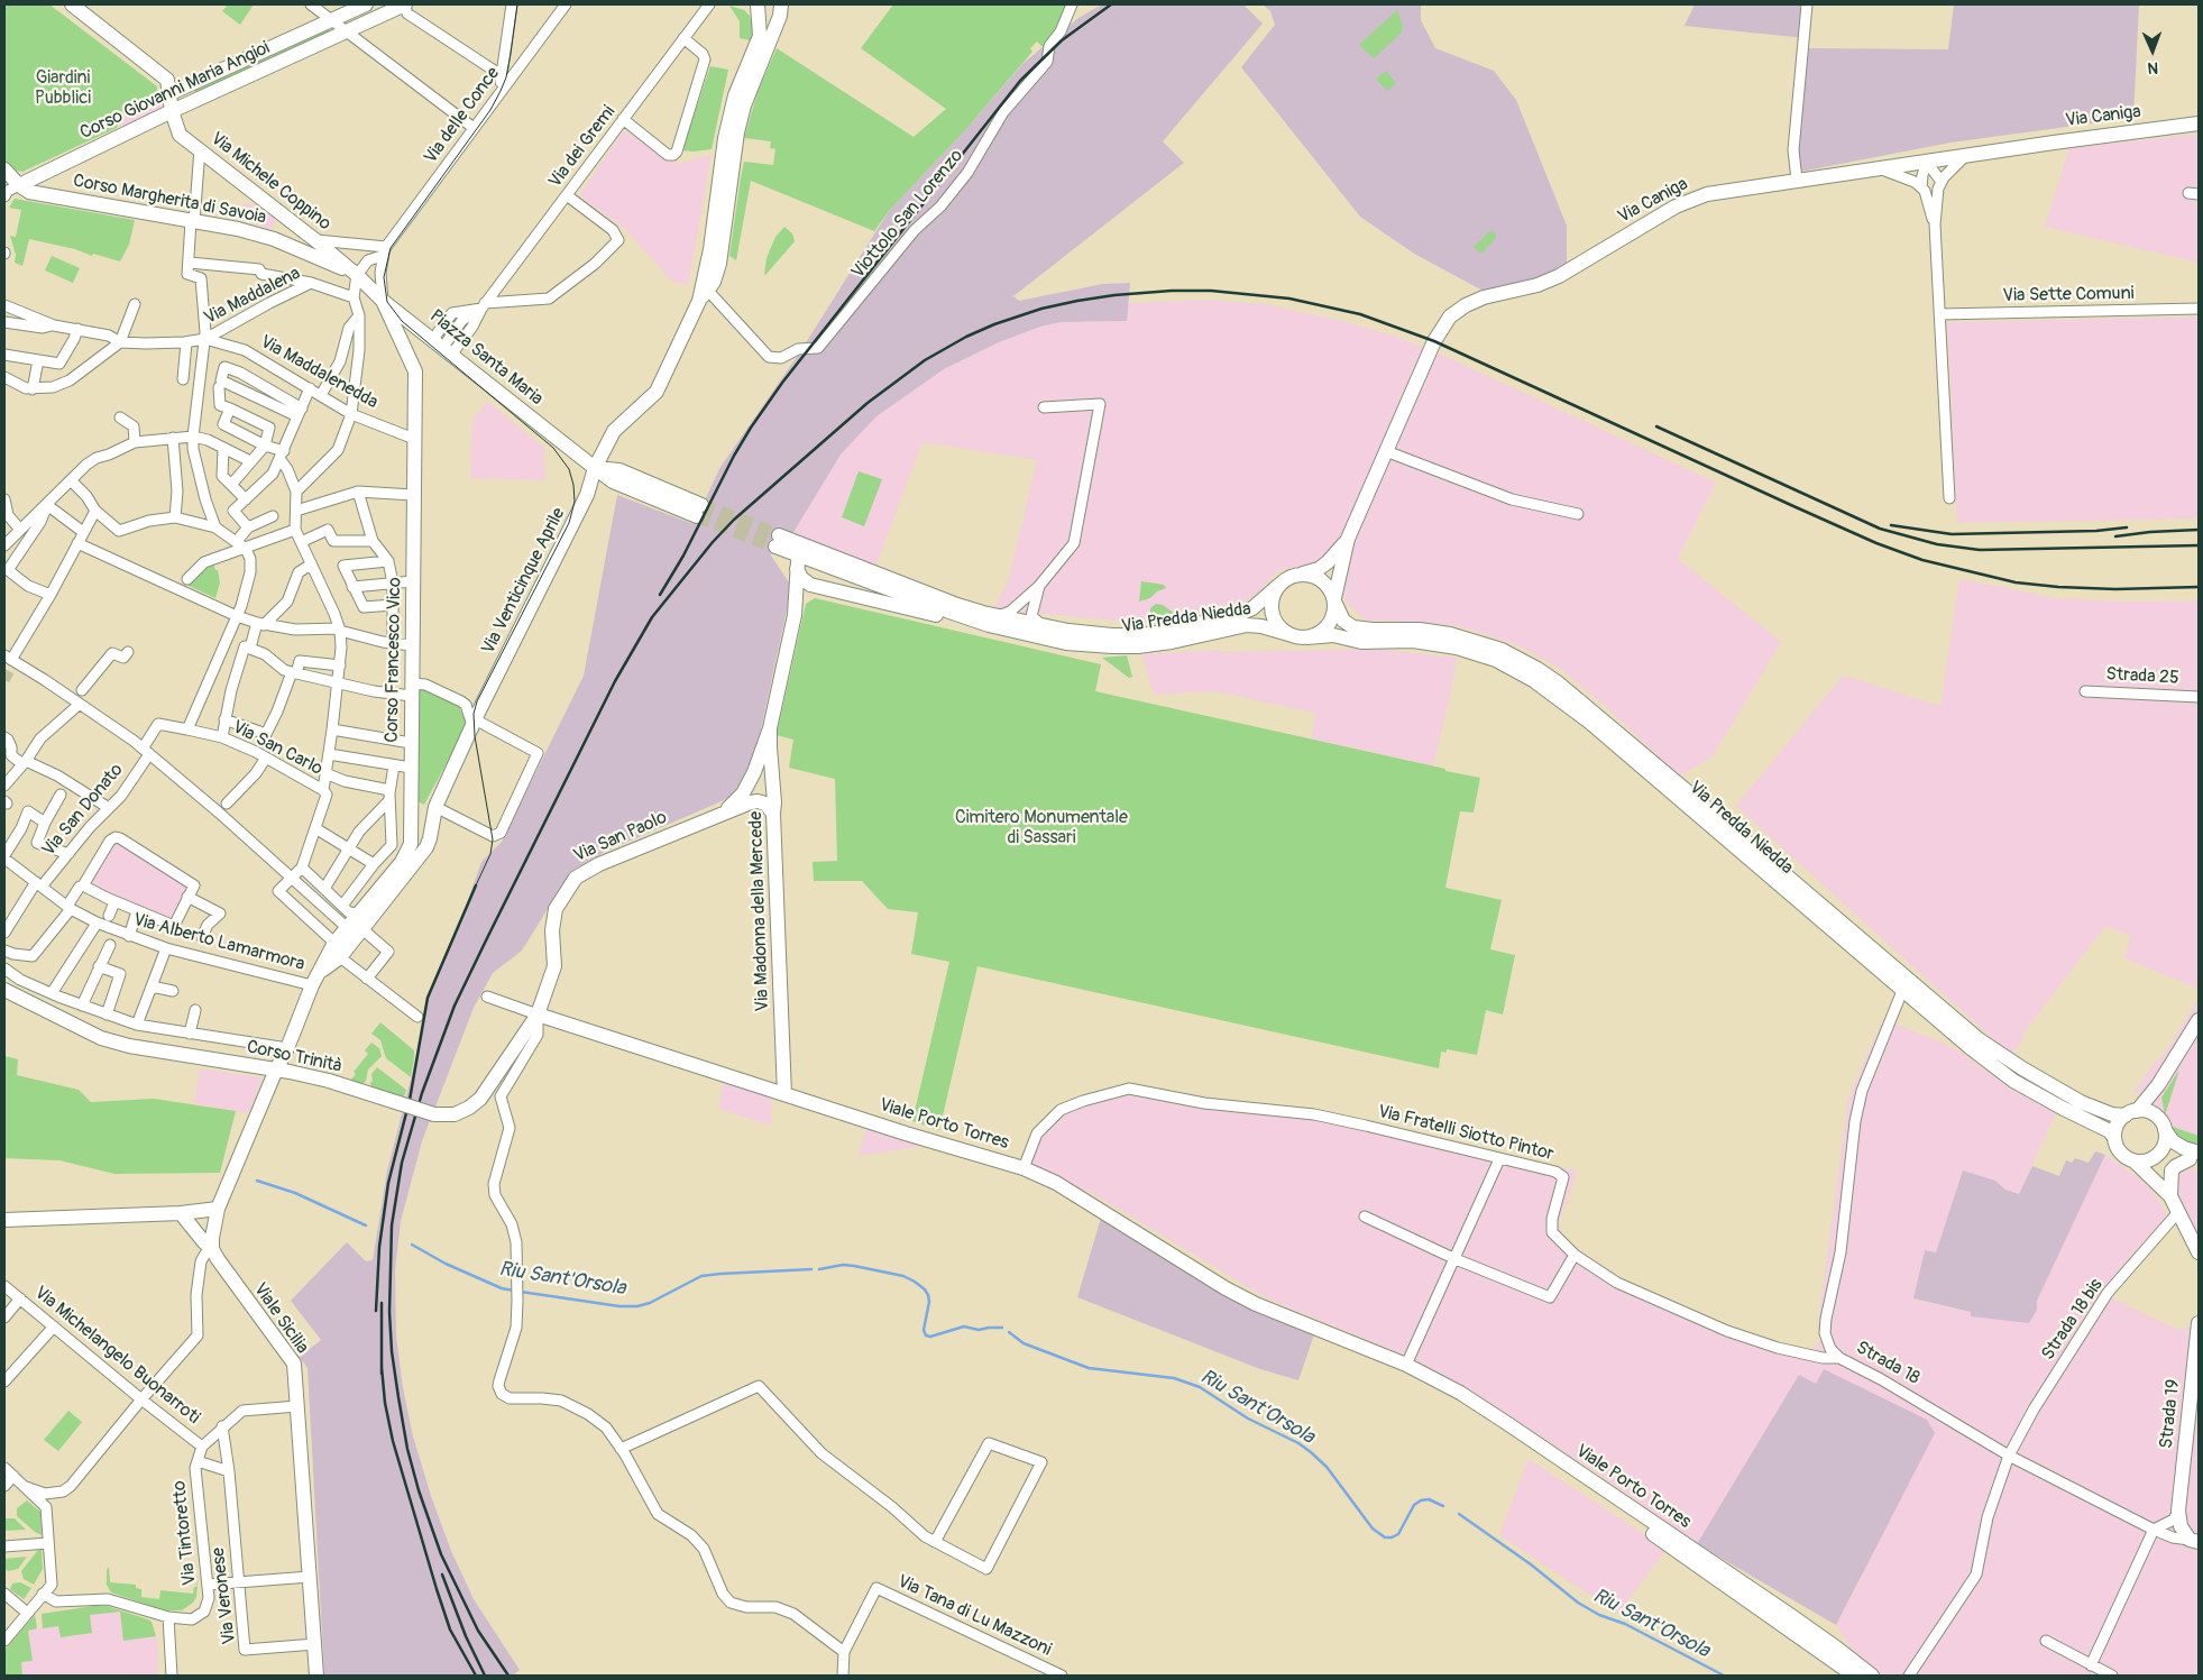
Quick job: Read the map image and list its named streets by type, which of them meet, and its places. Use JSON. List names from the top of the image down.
{
  "streets": {
    "main road": [
      "Corso Giovanni Maria Angioi",
      "Via Caniga",
      "Via Michele Coppino",
      "Corso Margherita di Savoia",
      "Piazza Santa Maria",
      "Via Venticinque Aprile",
      "Via Predda Niedda",
      "Corso Francesco Vico",
      "Via San Paolo",
      "Via Madonna della Mercede",
      "Corso Trinità",
      "Viale Porto Torres",
      "Viale Sicilia",
      "Strada 19"
    ],
    "street": [
      "Via delle Conce",
      "Via dei Gremi",
      "Viottolo San Lorenzo",
      "Via Sette Comuni",
      "Via Maddalena",
      "Via Maddalenedda",
      "Strada 25",
      "Via San Carlo",
      "Via San Donato",
      "Via Alberto Lamarmora",
      "Via Fratelli Siotto Pintor",
      "Strada 18 bis",
      "Via Michelangelo Buonarroti",
      "Strada 18",
      "Via Tintoretto",
      "Via Veronese",
      "Via Tana di Lu Mazzoni"
    ]
  },
  "crossings": [
    ["Corso Giovanni Maria Angioi", "Via Michele Coppino"],
    ["Corso Giovanni Maria Angioi", "Corso Margherita di Savoia"],
    ["Via Caniga", "Via Predda Niedda"],
    ["Via dei Gremi", "Piazza Santa Maria"],
    ["Via Michele Coppino", "Corso Margherita di Savoia"],
    ["Via Michele Coppino", "Piazza Santa Maria"],
    ["Corso Margherita di Savoia", "Piazza Santa Maria"],
    ["Viottolo San Lorenzo", "Via Venticinque Aprile"],
    ["Via Maddalena", "Via Maddalenedda"],
    ["Piazza Santa Maria", "Via Venticinque Aprile"],
    ["Piazza Santa Maria", "Corso Francesco Vico"],
    ["Via Maddalenedda", "Corso Francesco Vico"],
    ["Via Venticinque Aprile", "Corso Francesco Vico"],
    ["Via Predda Niedda", "Via San Paolo"],
    ["Via Predda Niedda", "Strada 18"],
    ["Corso Francesco Vico", "Via Alberto Lamarmora"],
    ["Corso Francesco Vico", "Corso Trinità"],
    ["Via San Carlo", "Via San Donato"],
    ["Via San Donato", "Via Alberto Lamarmora"],
    ["Via San Paolo", "Via Madonna della Mercede"],
    ["Via San Paolo", "Corso Trinità"],
    ["Via San Paolo", "Viale Porto Torres"],
    ["Via Madonna della Mercede", "Viale Porto Torres"],
    ["Corso Trinità", "Viale Porto Torres"],
    ["Viale Porto Torres", "Via Fratelli Siotto Pintor"],
    ["Via Fratelli Siotto Pintor", "Strada 18"],
    ["Viale Sicilia", "Via Michelangelo Buonarroti"],
    ["Viale Sicilia", "Via Veronese"],
    ["Strada 18 bis", "Strada 18"],
    ["Via Michelangelo Buonarroti", "Via Tintoretto"],
    ["Via Michelangelo Buonarroti", "Via Veronese"],
    ["Strada 18", "Strada 19"]
  ],
  "water": ["Riu Sant'Orsola"],
  "parks": ["Giardini Pubblici", "Cimitero Monumentale di Sassari"],
  "north": "bottom"
}
